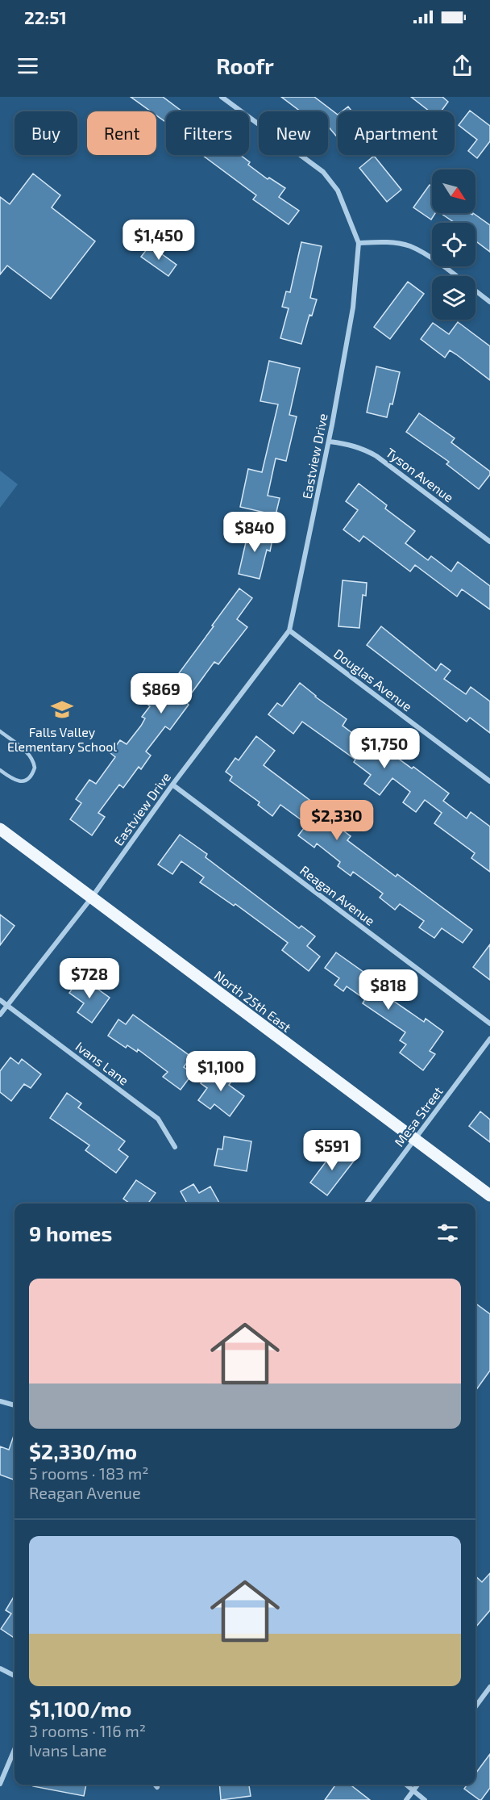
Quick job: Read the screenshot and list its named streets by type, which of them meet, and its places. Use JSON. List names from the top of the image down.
{
  "streets": {
    "main road": ["North 25th East"],
    "street": [
      "Eastview Drive",
      "Tyson Avenue",
      "Douglas Avenue",
      "Reagan Avenue",
      "Ivans Lane",
      "Mesa Street"
    ]
  },
  "crossings": [
    ["Eastview Drive", "Tyson Avenue"],
    ["Eastview Drive", "Douglas Avenue"],
    ["Eastview Drive", "Reagan Avenue"],
    ["Eastview Drive", "North 25th East"],
    ["Eastview Drive", "Ivans Lane"],
    ["North 25th East", "Mesa Street"]
  ],
  "places": {
    "school or university": ["Falls Valley Elementary School"]
  },
  "north": "bottom right",
  "page": {
    "status": "22:51",
    "header": "Roofr",
    "chip": [
      "Buy",
      "Rent",
      "Filters",
      "New",
      "Apartment"
    ],
    "price": [
      "$1,450",
      "$840",
      "$869",
      "$1,750",
      "$2,330",
      "$728",
      "$818",
      "$1,100",
      "$591"
    ],
    "heading": "9 homes",
    "list": [
      {
        "name": "$2,330/mo",
        "note": "5 rooms · 183 m² · Reagan Avenue"
      },
      {
        "name": "$1,100/mo",
        "note": "3 rooms · 116 m² · Ivans Lane"
      }
    ]
  }
}
